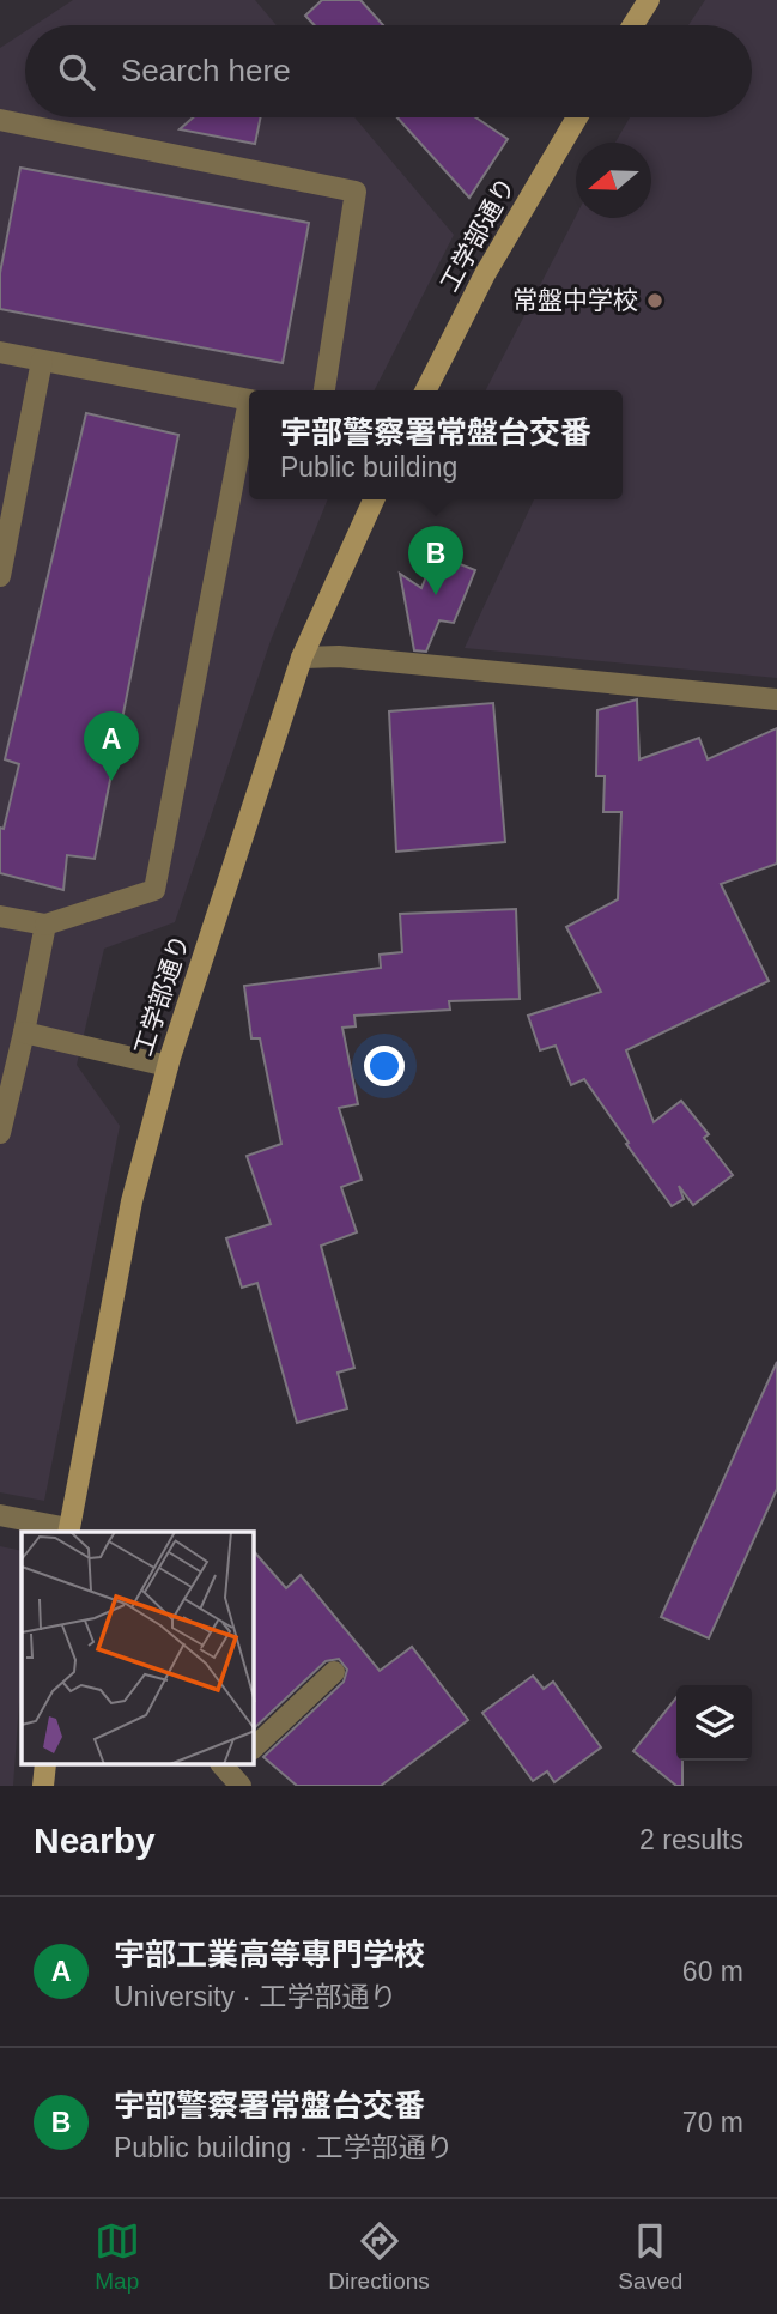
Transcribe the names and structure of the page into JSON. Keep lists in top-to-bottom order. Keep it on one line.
{"streets":{"street":["工学部通り"]},"places":["常盤中学校"],"north":"left","page":{"search":"Search here","popup":["宇部警察署常盤台交番","Public building"],"pins":["B","A"],"heading":["Nearby","2 results"],"list":[{"mark":"A","name":"宇部工業高等専門学校","note":"University · 工学部通り","value":"60 m"},{"mark":"B","name":"宇部警察署常盤台交番","note":"Public building · 工学部通り","value":"70 m"}],"nav":["Map","Directions","Saved"]}}
